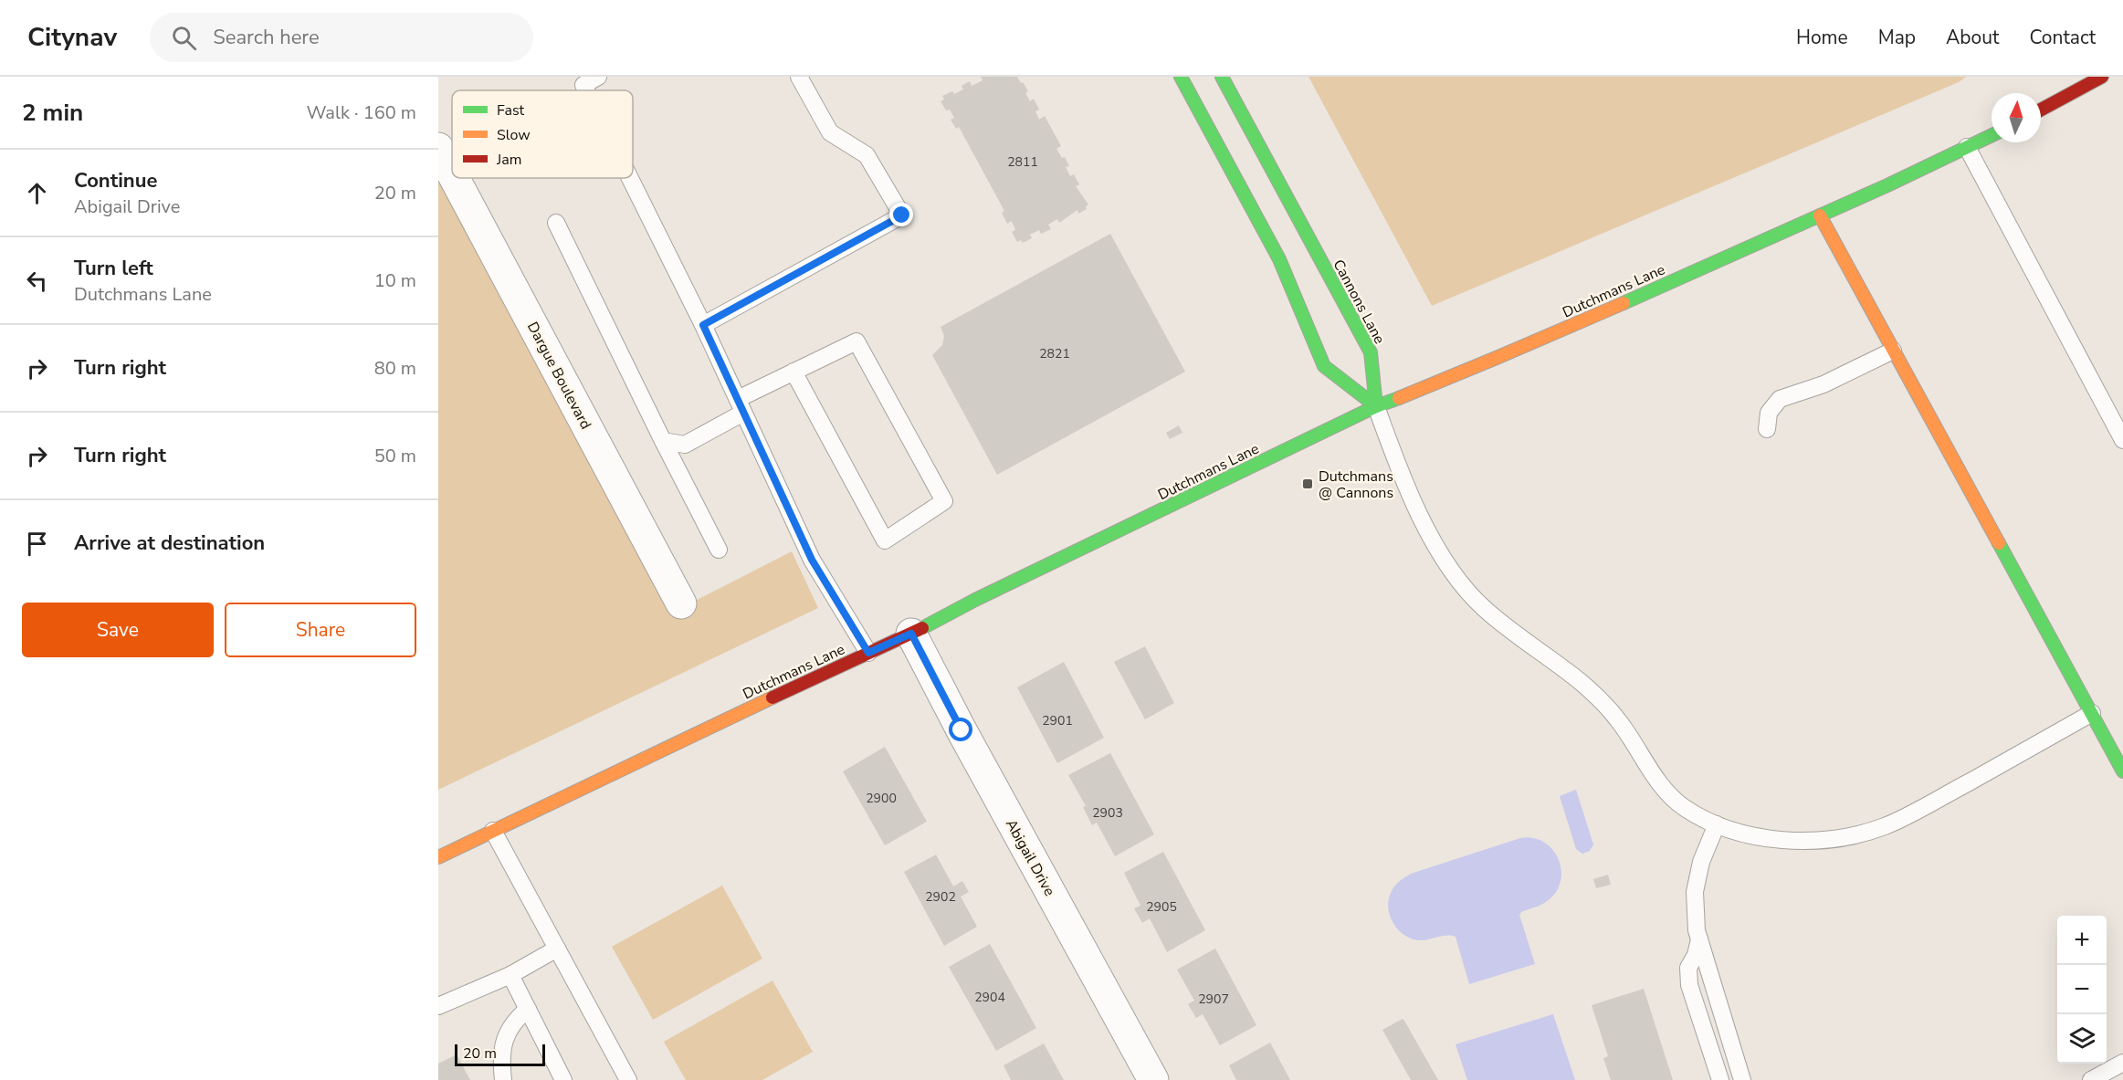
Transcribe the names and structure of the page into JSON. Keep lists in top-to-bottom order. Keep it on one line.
{"streets":{"main road":["Dutchmans Lane","Cannons Lane"],"street":["Dargue Boulevard","Abigail Drive"]},"crossings":[["Dutchmans Lane","Cannons Lane"],["Dutchmans Lane","Abigail Drive"]],"places":{"transit":["Dutchmans @ Cannons"]},"house_numbers":["2811","2821","2901","2900","2903","2902","2905","2904","2907"],"legend":["Fast","Slow","Jam"],"scale_bar":"20 m","north":"top","page":{"header":"Citynav","search":"Search here","nav":["Home","Map","About","Contact"],"heading":["2 min","Walk · 160 m"],"list":[["Continue","Abigail Drive","20 m"],["Turn left","Dutchmans Lane","10 m"],["Turn right","80 m"],["Turn right","50 m"],"Arrive at destination"],"buttons":["Save","Share"],"map_buttons":["+","−"],"scale":"20 m"}}
